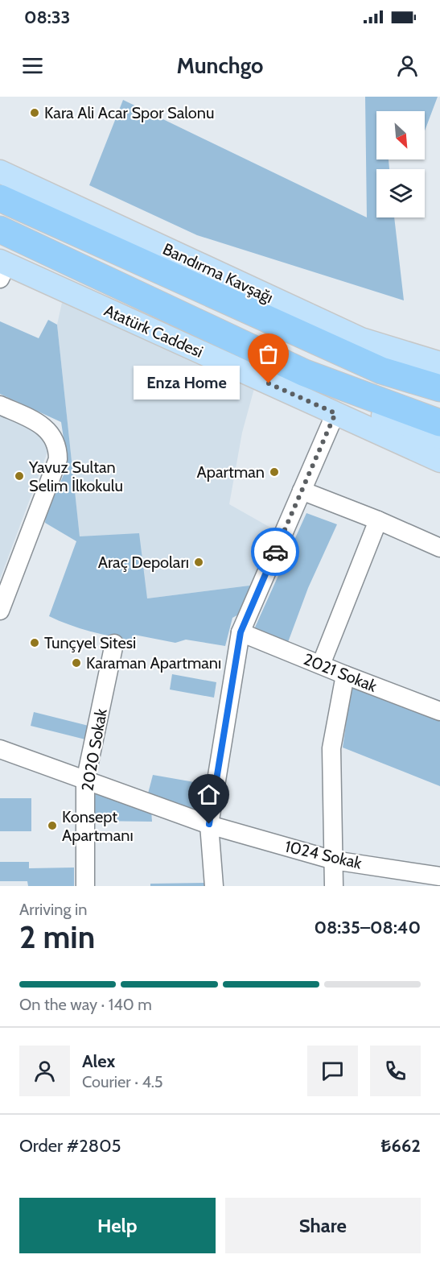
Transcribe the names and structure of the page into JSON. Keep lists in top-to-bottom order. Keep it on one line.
{"streets":{"highway":["Atatürk Caddesi"],"main road":["Bandırma Kavşağı"],"street":["2021 Sokak","2020 Sokak","1024 Sokak"]},"crossings":[["2020 Sokak","1024 Sokak"]],"places":["Kara Ali Acar Spor Salonu","Enza Home","Apartman","Yavuz Sultan Selim İlkokulu","Araç Depoları","Tunçyel Sitesi","Karaman Apartmanı","Konsept Apartmanı"],"north":"bottom right","page":{"status":"08:33","header":"Munchgo","bubble":"Enza Home","heading":["2 min","Arriving in","08:35–08:40"],"panel":["Alex","Courier · 4.5","Order #2805","₺662"],"bar":"On the way · 140 m","buttons":["Help","Share"]}}
